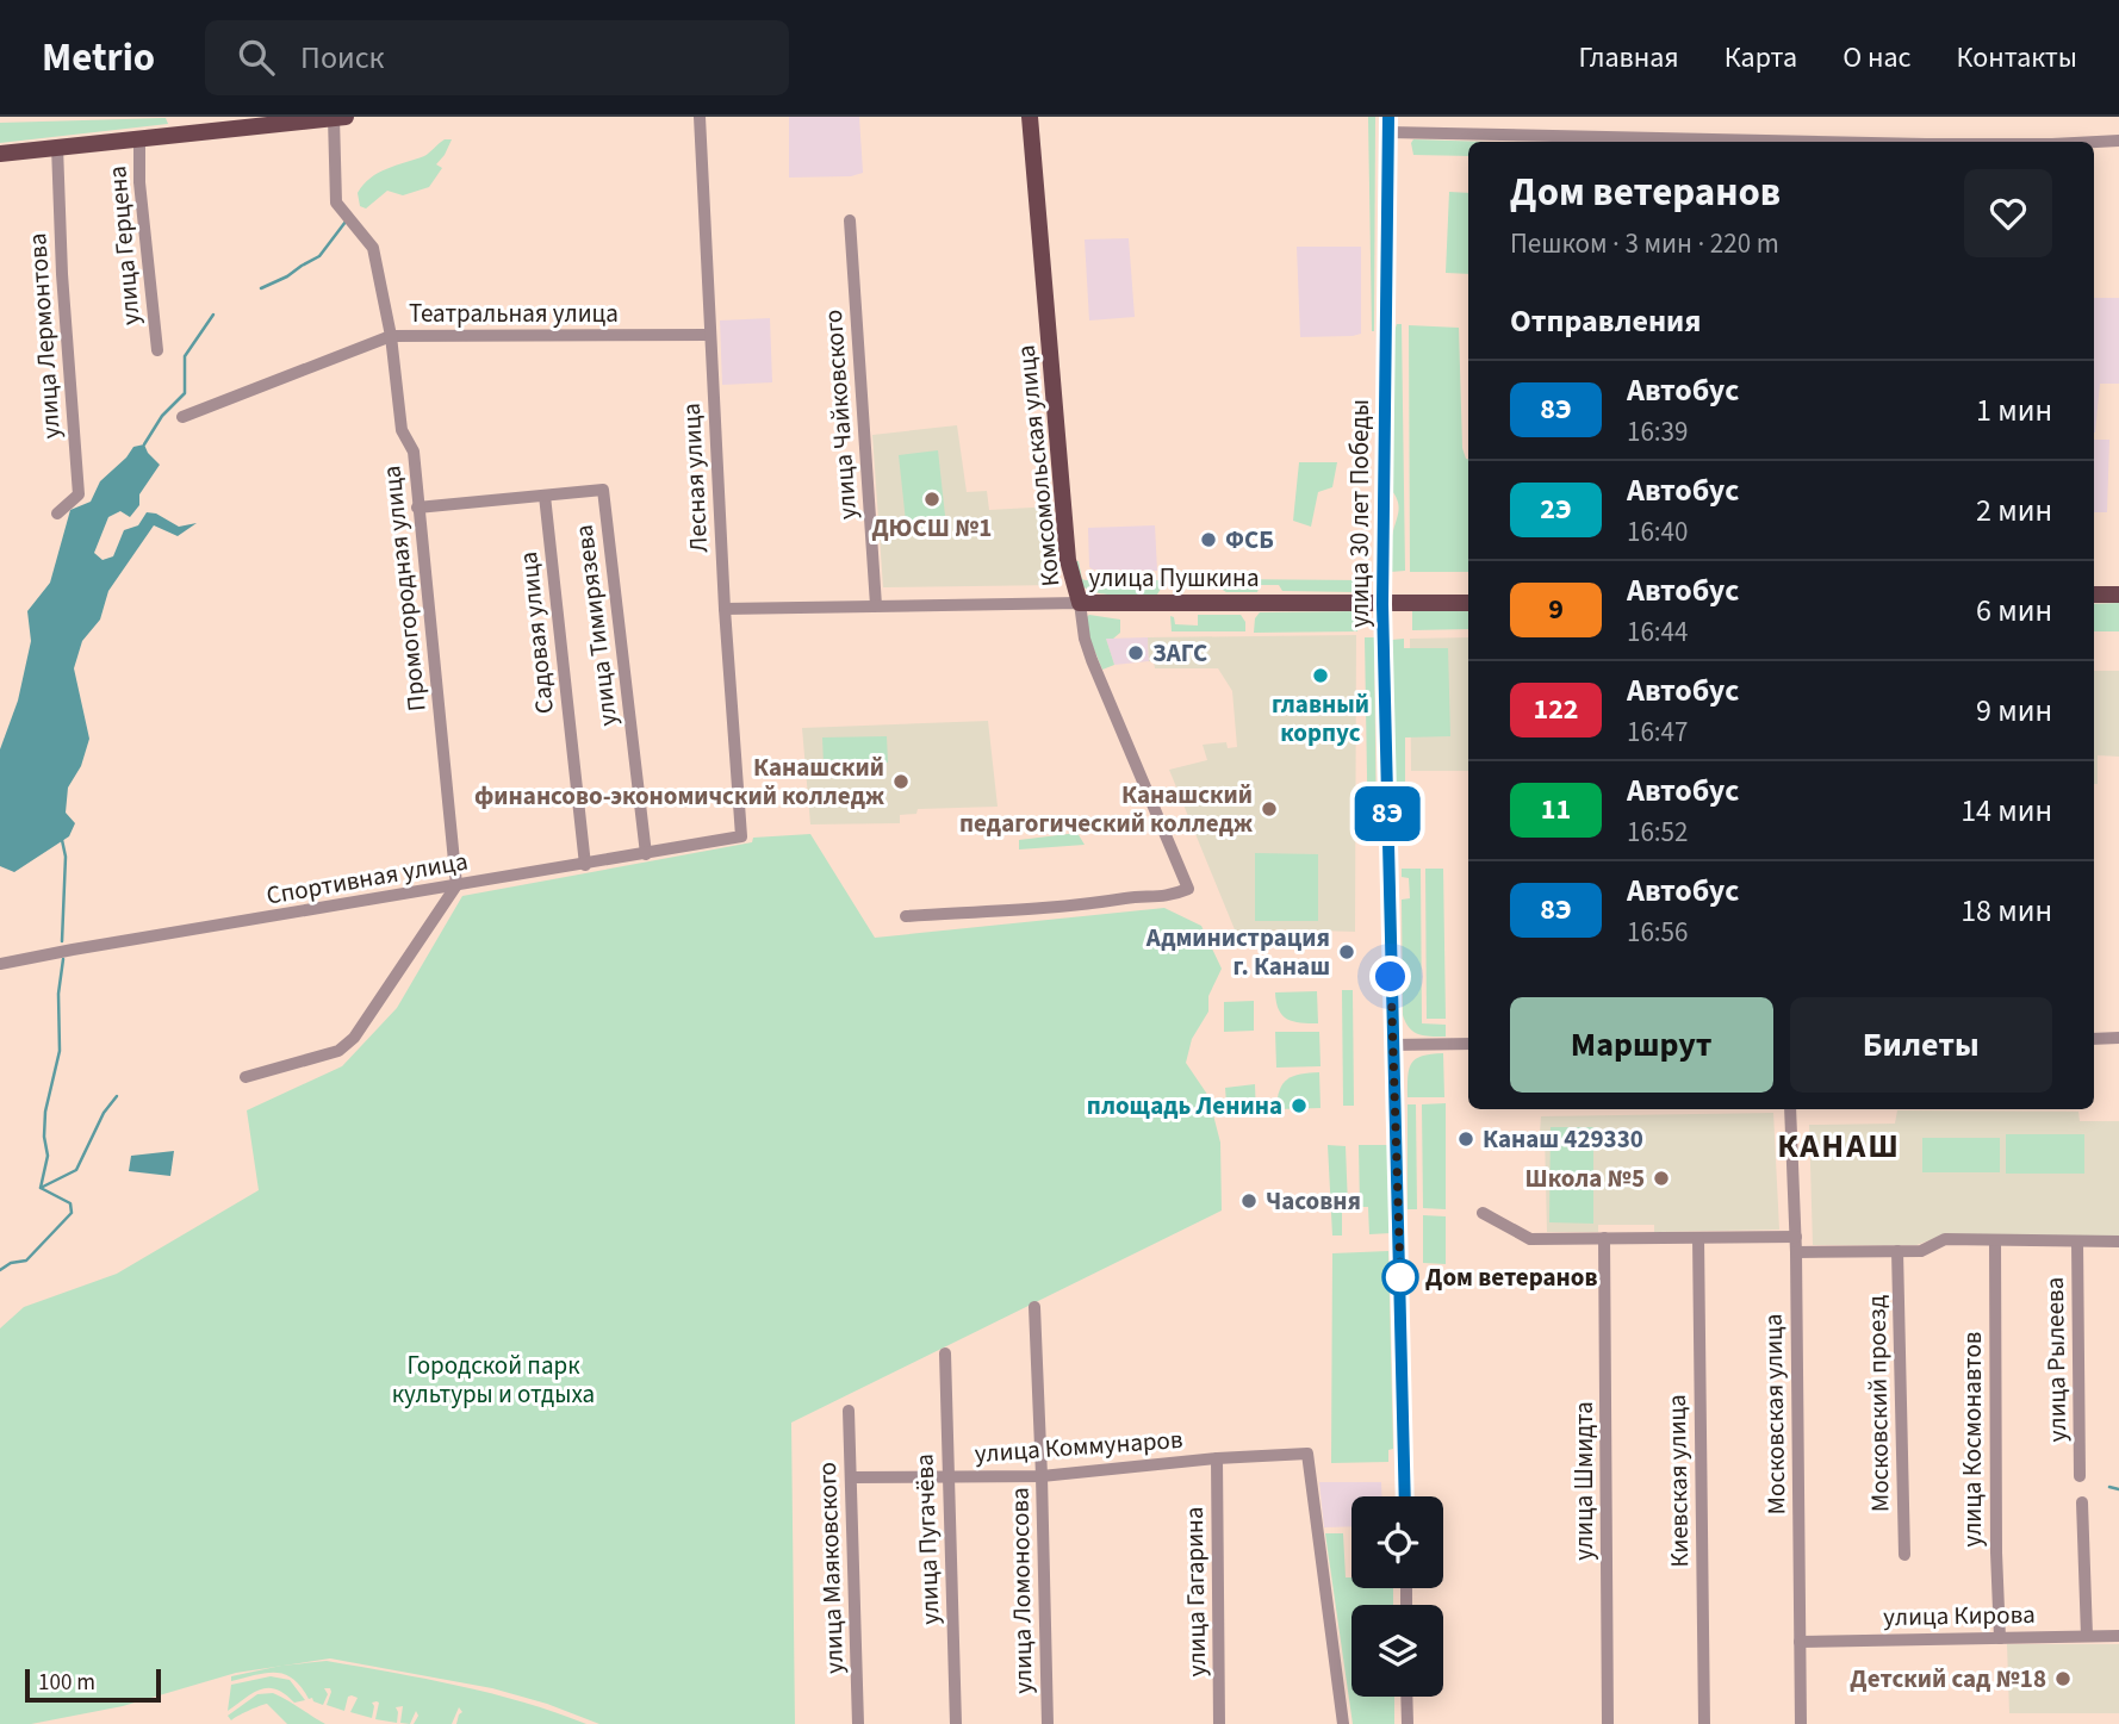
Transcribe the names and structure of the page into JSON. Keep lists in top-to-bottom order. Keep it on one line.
{"streets":{"main road":["Комсомольская улица","улица 30 лет Победы","улица Пушкина"],"street":["улица Герцена","Театральная улица","улица Лермонтова","улица Чайковского","Лесная улица","Промогородная улица","улица Тимирязева","Садовая улица","Спортивная улица","улица Рылеева","Московский проезд","Московская улица","улица Космонавтов","улица Коммунаров","улица Шмидта","Киевская улица","улица Пугачёва","улица Маяковского","улица Ломоносова","улица Гагарина","улица Кирова"]},"crossings":[["Театральная улица","Лесная улица"],["Театральная улица","Промогородная улица"],["улица Чайковского","улица Пушкина"],["Комсомольская улица","улица Пушкина"],["Лесная улица","улица Пушкина"],["Лесная улица","Спортивная улица"],["улица 30 лет Победы","улица Пушкина"],["Промогородная улица","Спортивная улица"],["улица Тимирязева","Садовая улица"],["улица Тимирязева","Спортивная улица"],["Садовая улица","Спортивная улица"],["Московская улица","улица Кирова"],["улица Космонавтов","улица Кирова"],["улица Коммунаров","улица Пугачёва"],["улица Коммунаров","улица Маяковского"],["улица Коммунаров","улица Ломоносова"],["улица Коммунаров","улица Гагарина"]],"districts":["КАНАШ"],"parks":["Городской парк культуры и отдыха"],"places":["ДЮСШ №1","ФСБ","ЗАГС","главный корпус","Канашский финансово-экономичский колледж","Канашский педагогический колледж","Администрация г. Канаш","площадь Ленина","Канаш 429330","Школа №5","Часовня","Дом ветеранов","Детский сад №18"],"lines":["bus line 8Э"],"scale_bar":"100 m","page":{"header":"Metrio","search":"Поиск","nav":["Главная","Карта","О нас","Контакты"],"on_map":"8Э","heading":[["Дом ветеранов","Пешком · 3 мин · 220 m"],"Отправления"],"list":[{"mark":"8Э","name":"Автобус","note":"16:39","value":"1 мин"},{"mark":"2Э","name":"Автобус","note":"16:40","value":"2 мин"},{"mark":"9","name":"Автобус","note":"16:44","value":"6 мин"},{"mark":"122","name":"Автобус","note":"16:47","value":"9 мин"},{"mark":"11","name":"Автобус","note":"16:52","value":"14 мин"},{"mark":"8Э","name":"Автобус","note":"16:56","value":"18 мин"}],"buttons":["Маршрут","Билеты"],"scale":"100 m"}}
